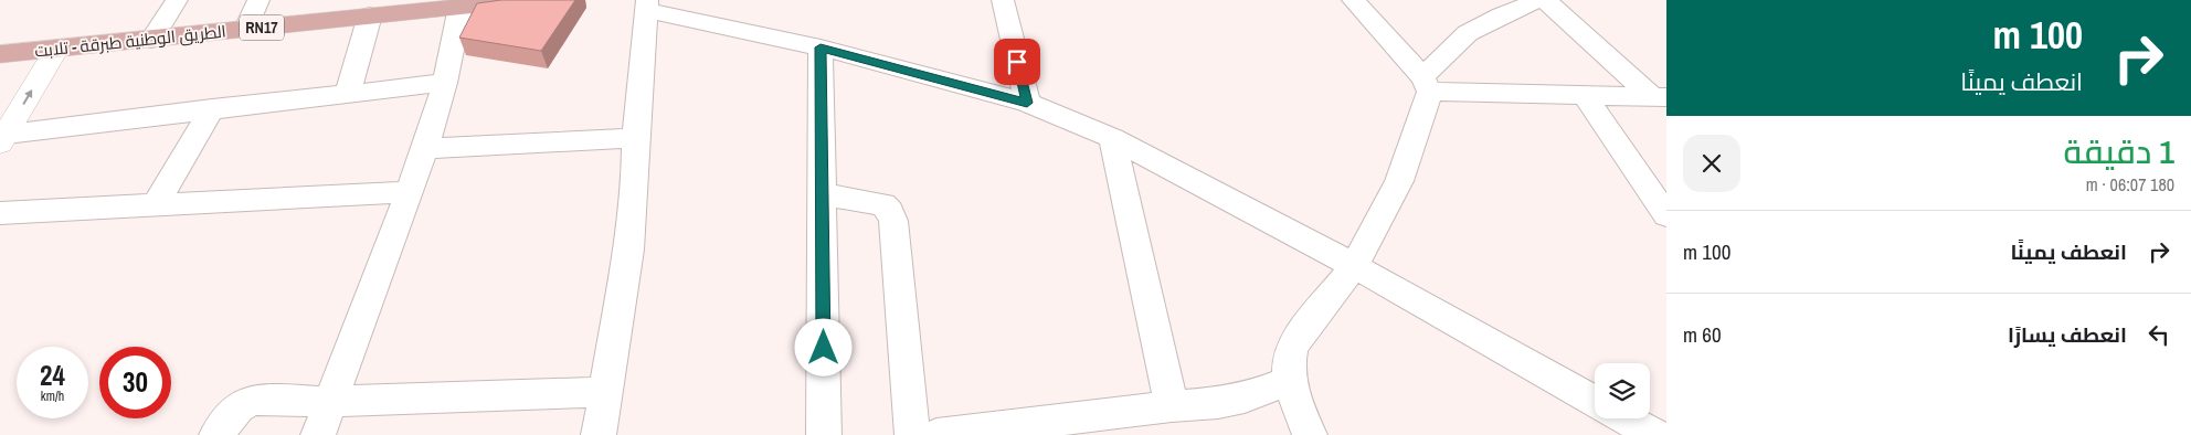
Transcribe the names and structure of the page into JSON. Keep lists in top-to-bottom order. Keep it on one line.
{"streets":{"main road":["RN17","الطريق الوطنية طبرقة - تلابت"]},"page":{"turn":["100 m","انعطف يمينًا"],"heading":["1 دقيقة","180 m · 06:07"],"list":[{"name":"انعطف يمينًا","value":"100 m"},{"name":"انعطف يسارًا","value":"60 m"}],"speed":"24 km/h","limit":"30"}}
